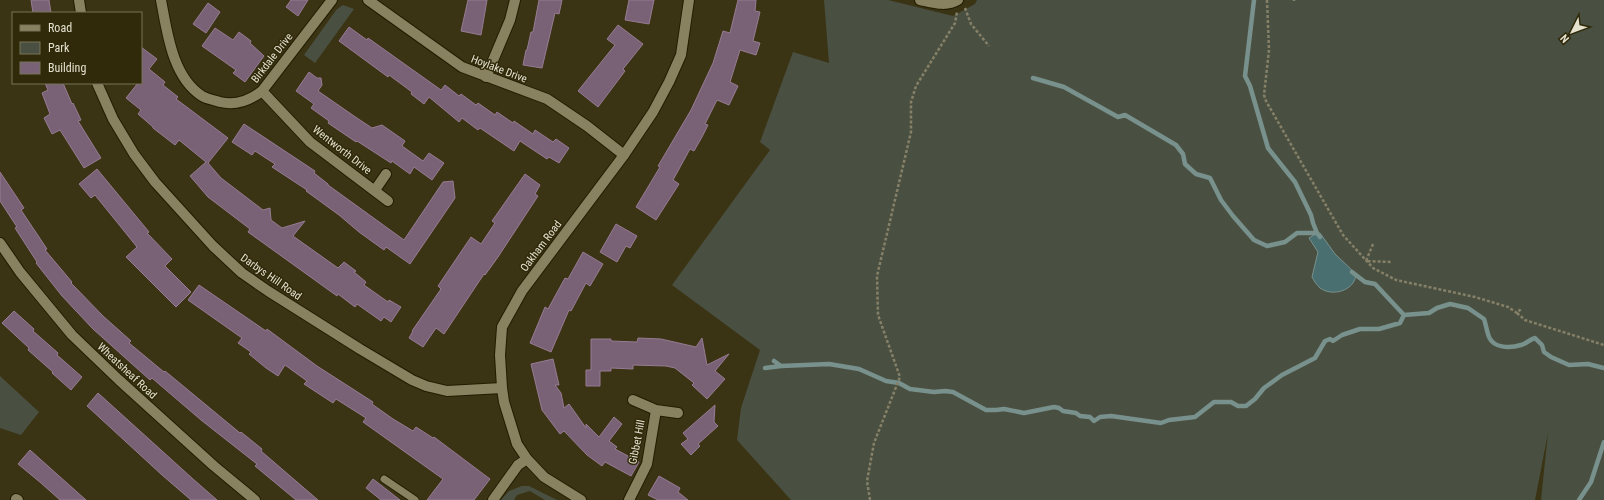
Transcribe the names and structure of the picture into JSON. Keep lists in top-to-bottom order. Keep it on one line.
{"streets":{"street":["Birkdale Drive","Hoylake Drive","Wentworth Drive","Oakham Road","Darbys Hill Road","Wheatsheaf Road","Gibbet Hill"]},"crossings":[["Birkdale Drive","Wentworth Drive"],["Hoylake Drive","Oakham Road"],["Oakham Road","Darbys Hill Road"]],"legend":["Road","Park","Building"],"north":"bottom left"}
